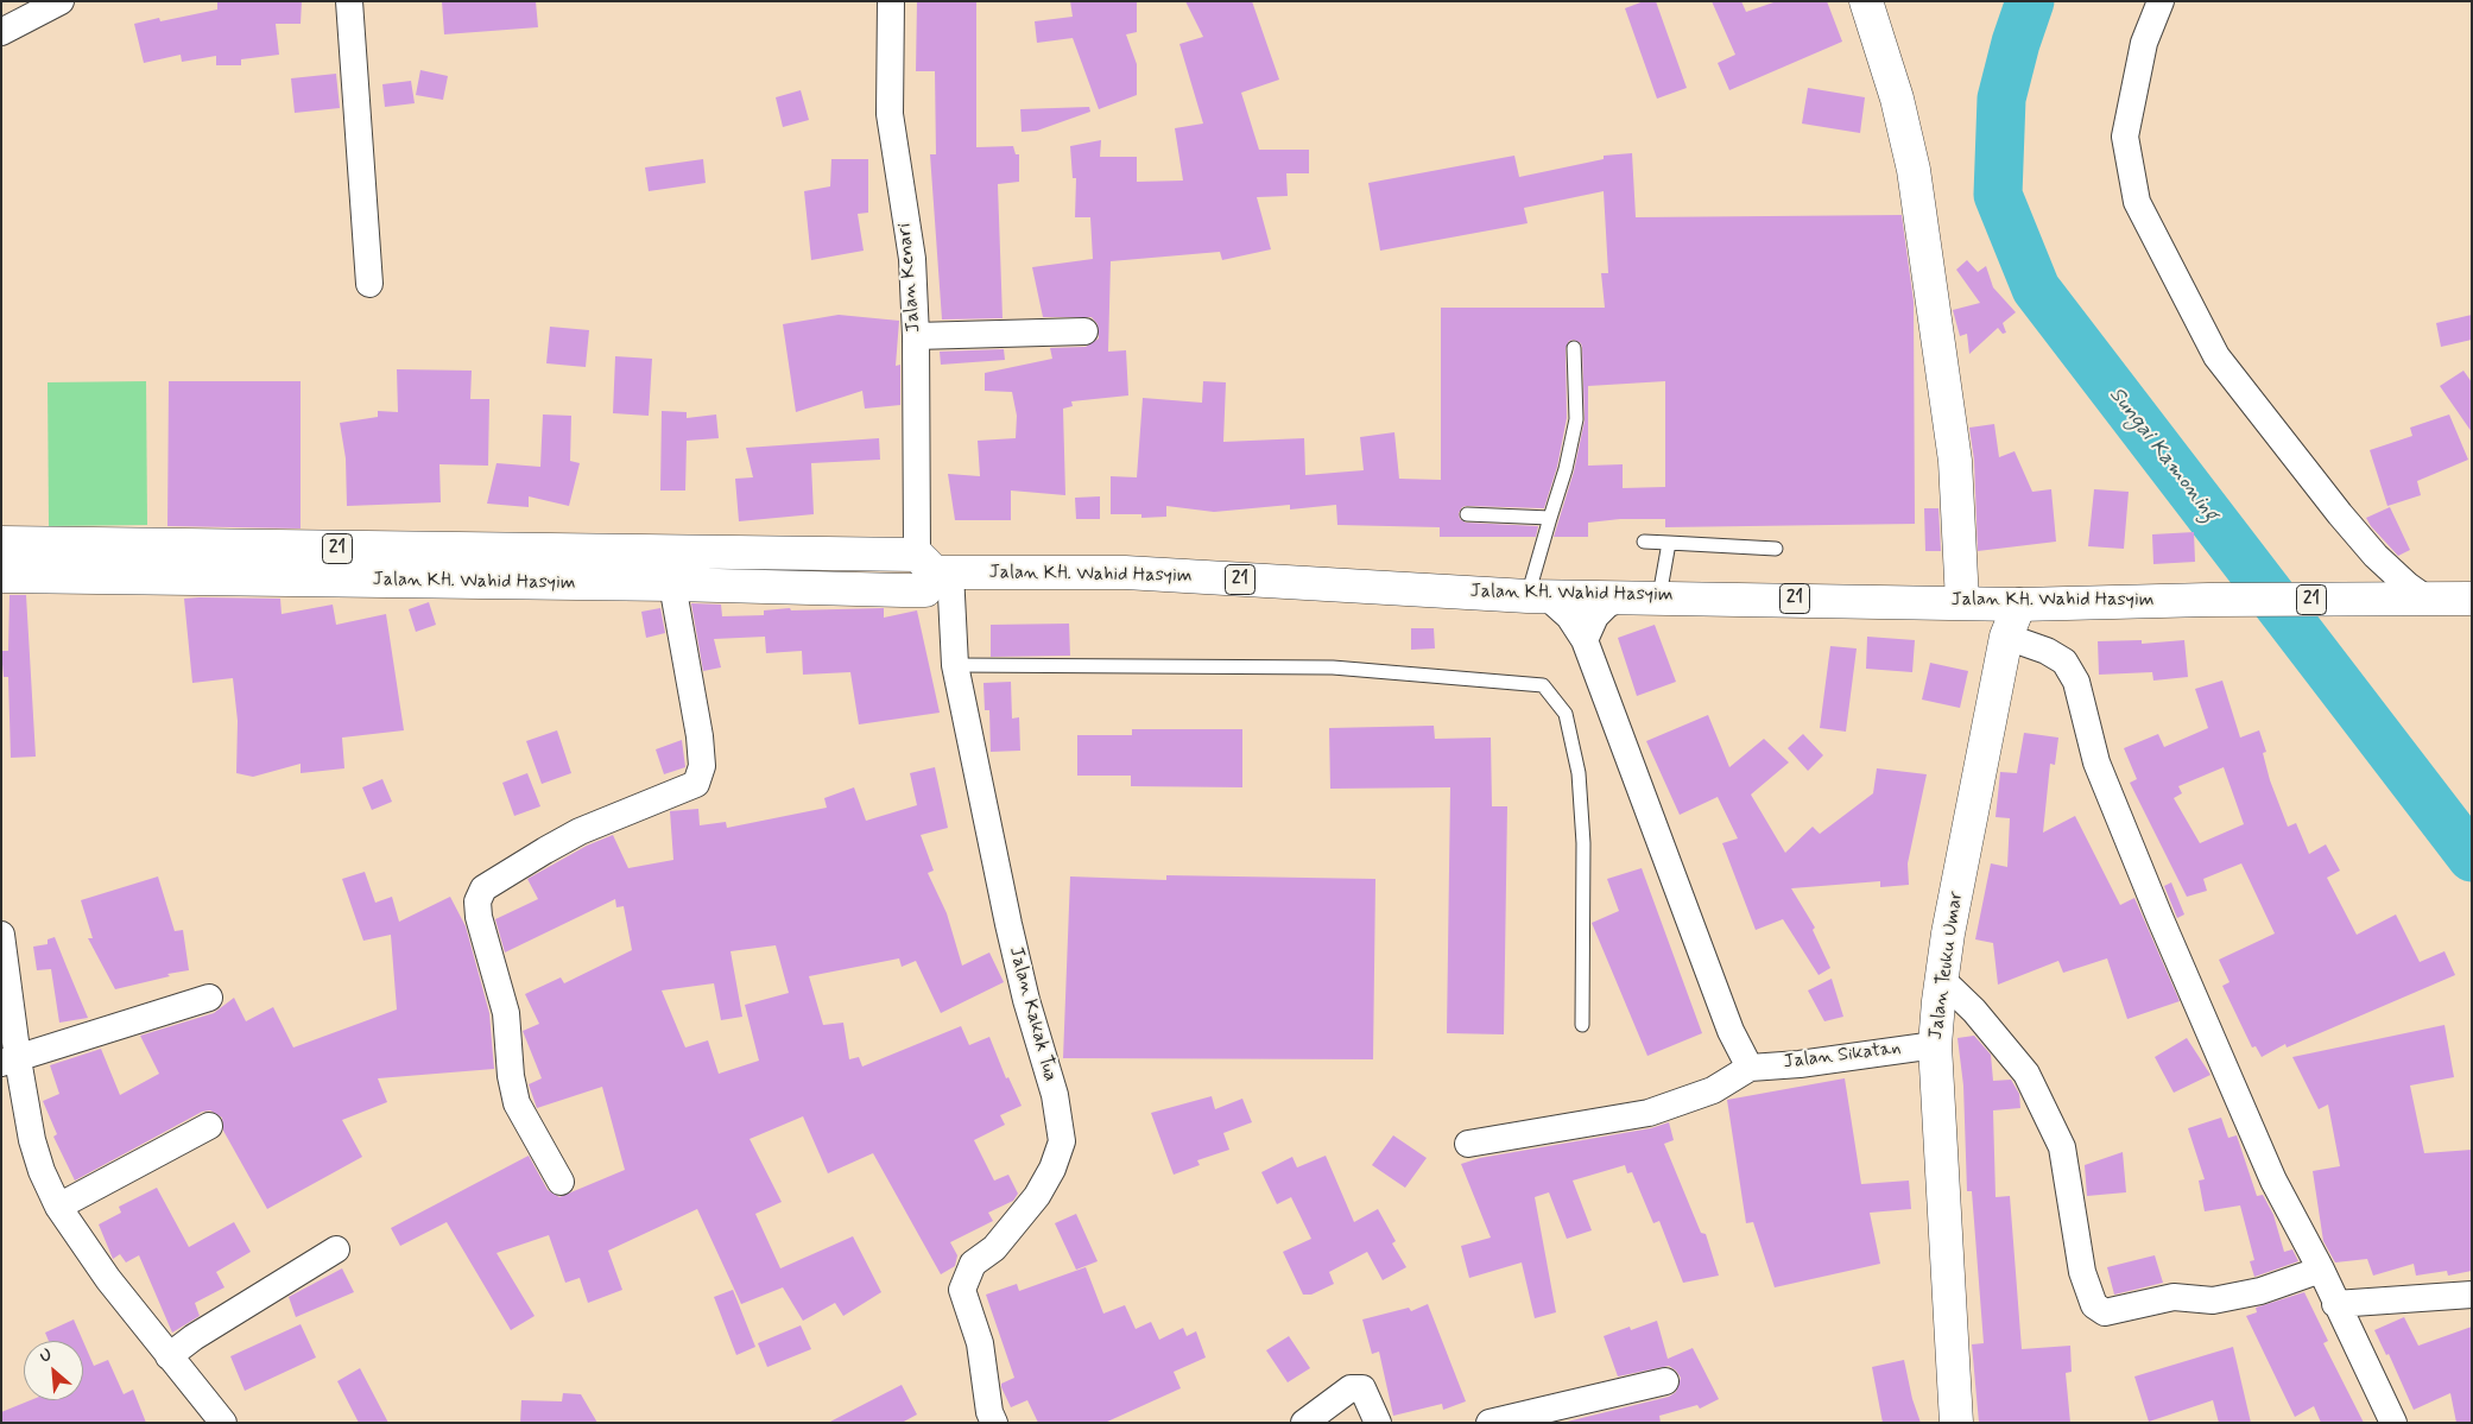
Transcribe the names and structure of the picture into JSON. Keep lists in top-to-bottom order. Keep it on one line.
{"streets":{"main road":["21","Jalan KH. Wahid Hasyim","Jalan Teuku Umar"],"street":["Jalan Kenari","Jalan Kakak Tua","Jalan Sikatan"]},"crossings":[["Jalan Kenari","Jalan KH. Wahid Hasyim"],["Jalan Kenari","Jalan Kakak Tua"],["21","Jalan KH. Wahid Hasyim"],["Jalan KH. Wahid Hasyim","Jalan Teuku Umar"],["Jalan KH. Wahid Hasyim","Jalan Kakak Tua"],["Jalan Teuku Umar","Jalan Sikatan"]],"water":["Sungai Kamoning"],"north":"top left"}
